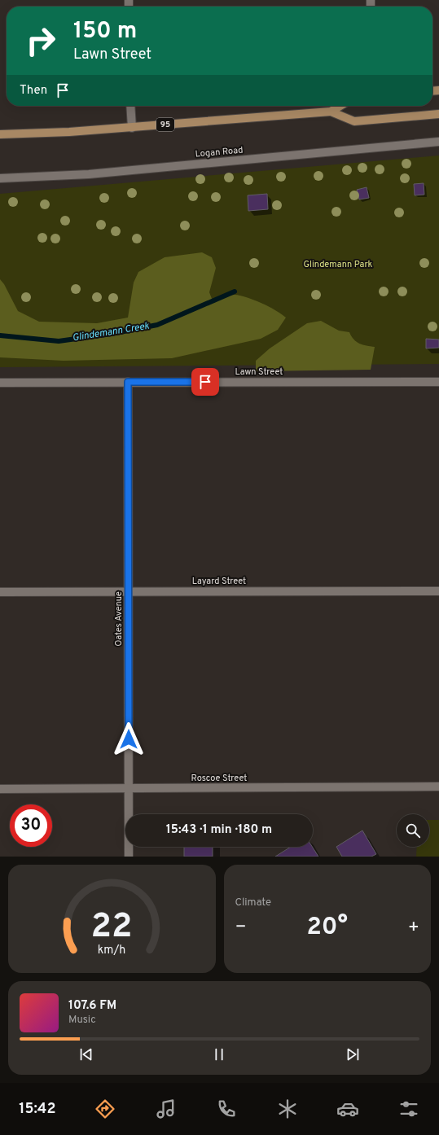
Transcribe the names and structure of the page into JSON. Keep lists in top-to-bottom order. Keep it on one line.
{"streets":{"main road":["95"],"street":["Logan Road","Lawn Street","Layard Street","Oates Avenue","Roscoe Street"]},"crossings":[["Lawn Street","Oates Avenue"],["Layard Street","Oates Avenue"],["Oates Avenue","Roscoe Street"]],"water":["Glindemann Creek"],"parks":["Glindemann Park"],"page":{"turn":["150 m","Lawn Street"],"then":"Then","limit":"30","trip":"15:43 · 1 min · 180 m","tile":"Climate","heat":["−","20°","+"],"song":["107.6 FM","Music"],"tabs":"15:42","gauge":["22","km/h"]}}
